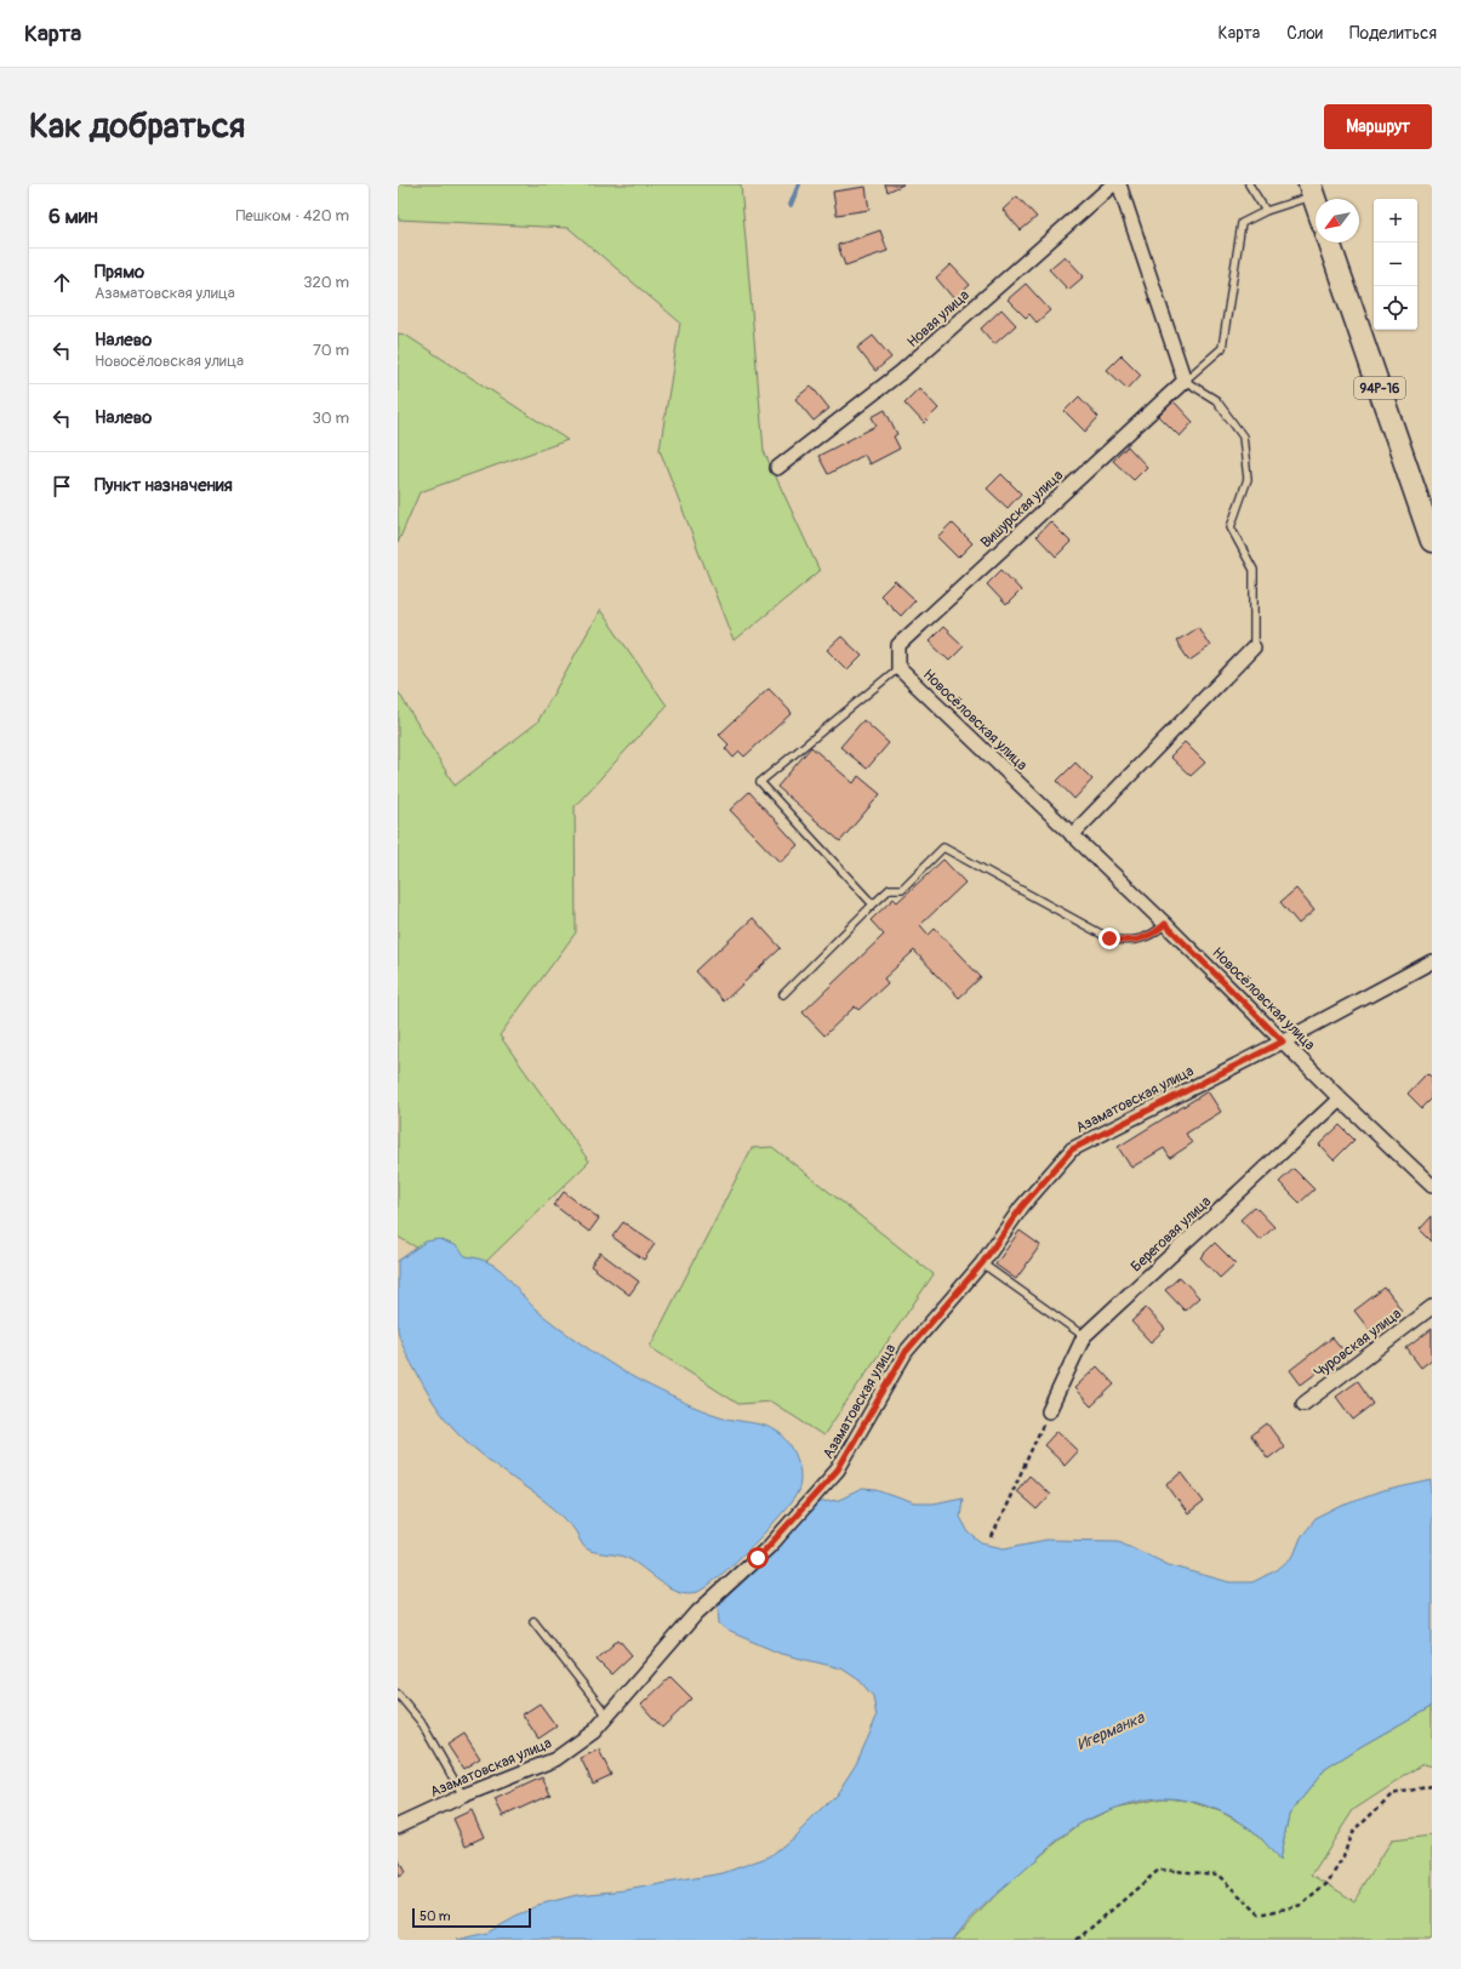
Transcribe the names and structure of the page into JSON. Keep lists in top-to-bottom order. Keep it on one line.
{"streets":{"main road":["94Р-16"],"street":["Новая улица","Вишурская улица","Новосёловская улица","Азаматовская улица","Береговая улица","Чуровская улица"]},"crossings":[["Вишурская улица","Новосёловская улица"],["Новосёловская улица","Азаматовская улица"],["Новосёловская улица","Береговая улица"]],"water":["Игерманка"],"scale_bar":"50 m","north":"bottom left","page":{"header":"Карта","nav":["Карта","Слои","Поделиться"],"buttons":"Маршрут","title":"Как добраться","heading":["6 мин","Пешком · 420 m"],"map_buttons":["+","−"],"list":[["Прямо","Азаматовская улица","320 m"],["Налево","Новосёловская улица","70 m"],["Налево","30 m"],"Пункт назначения"],"scale":"50 m"}}
